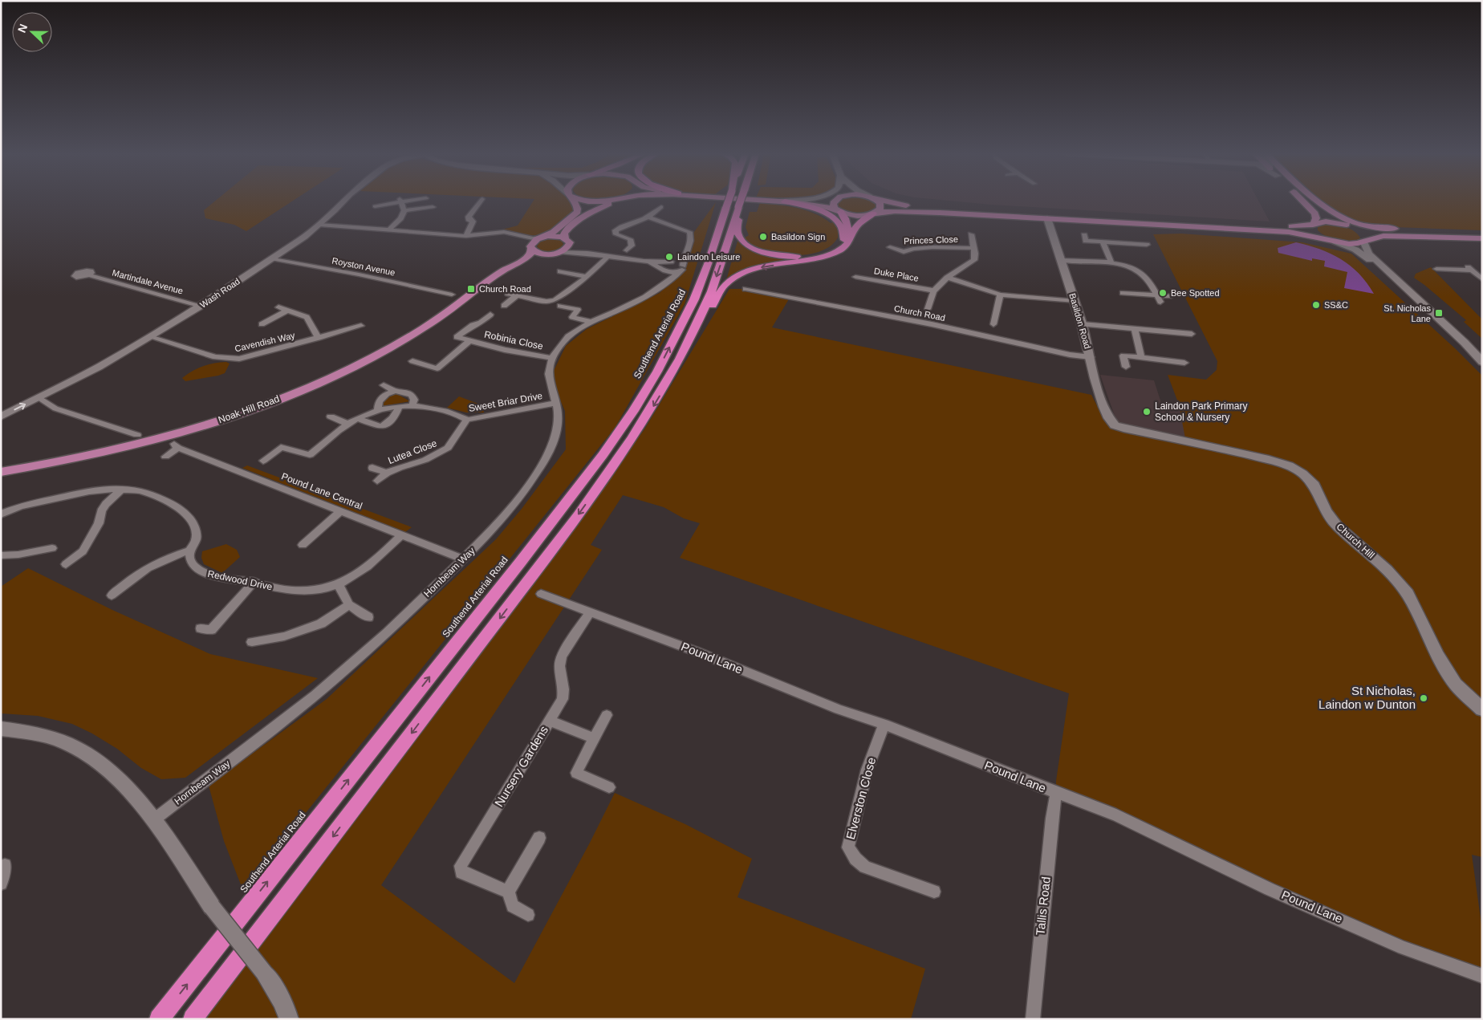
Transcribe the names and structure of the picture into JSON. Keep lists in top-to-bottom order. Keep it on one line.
{"streets":{"highway":["Southend Arterial Road"],"main road":["Noak Hill Road"],"street":["Princes Close","Royston Avenue","Duke Place","Martindale Avenue","Wash Road","Church Road","Basildon Road","Robinia Close","Cavendish Way","Sweet Briar Drive","Lutea Close","Pound Lane Central","Church Hill","Hornbeam Way","Redwood Drive","Pound Lane","Nursery Gardens","Elverston Close","Tallis Road"]},"crossings":[["Royston Avenue","Wash Road"],["Martindale Avenue","Wash Road"],["Wash Road","Cavendish Way"],["Church Road","Basildon Road"],["Basildon Road","Church Hill"],["Robinia Close","Hornbeam Way"],["Sweet Briar Drive","Lutea Close"],["Sweet Briar Drive","Hornbeam Way"],["Pound Lane Central","Hornbeam Way"],["Pound Lane Central","Redwood Drive"],["Pound Lane","Nursery Gardens"],["Pound Lane","Elverston Close"],["Pound Lane","Tallis Road"]],"places":{"other":["Basildon Sign","Laindon Leisure","Bee Spotted","SS&C","Laindon Park Primary School & Nursery","St Nicholas, Laindon w Dunton"],"transit":["Church Road","St. Nicholas Lane"]},"north":"left"}
